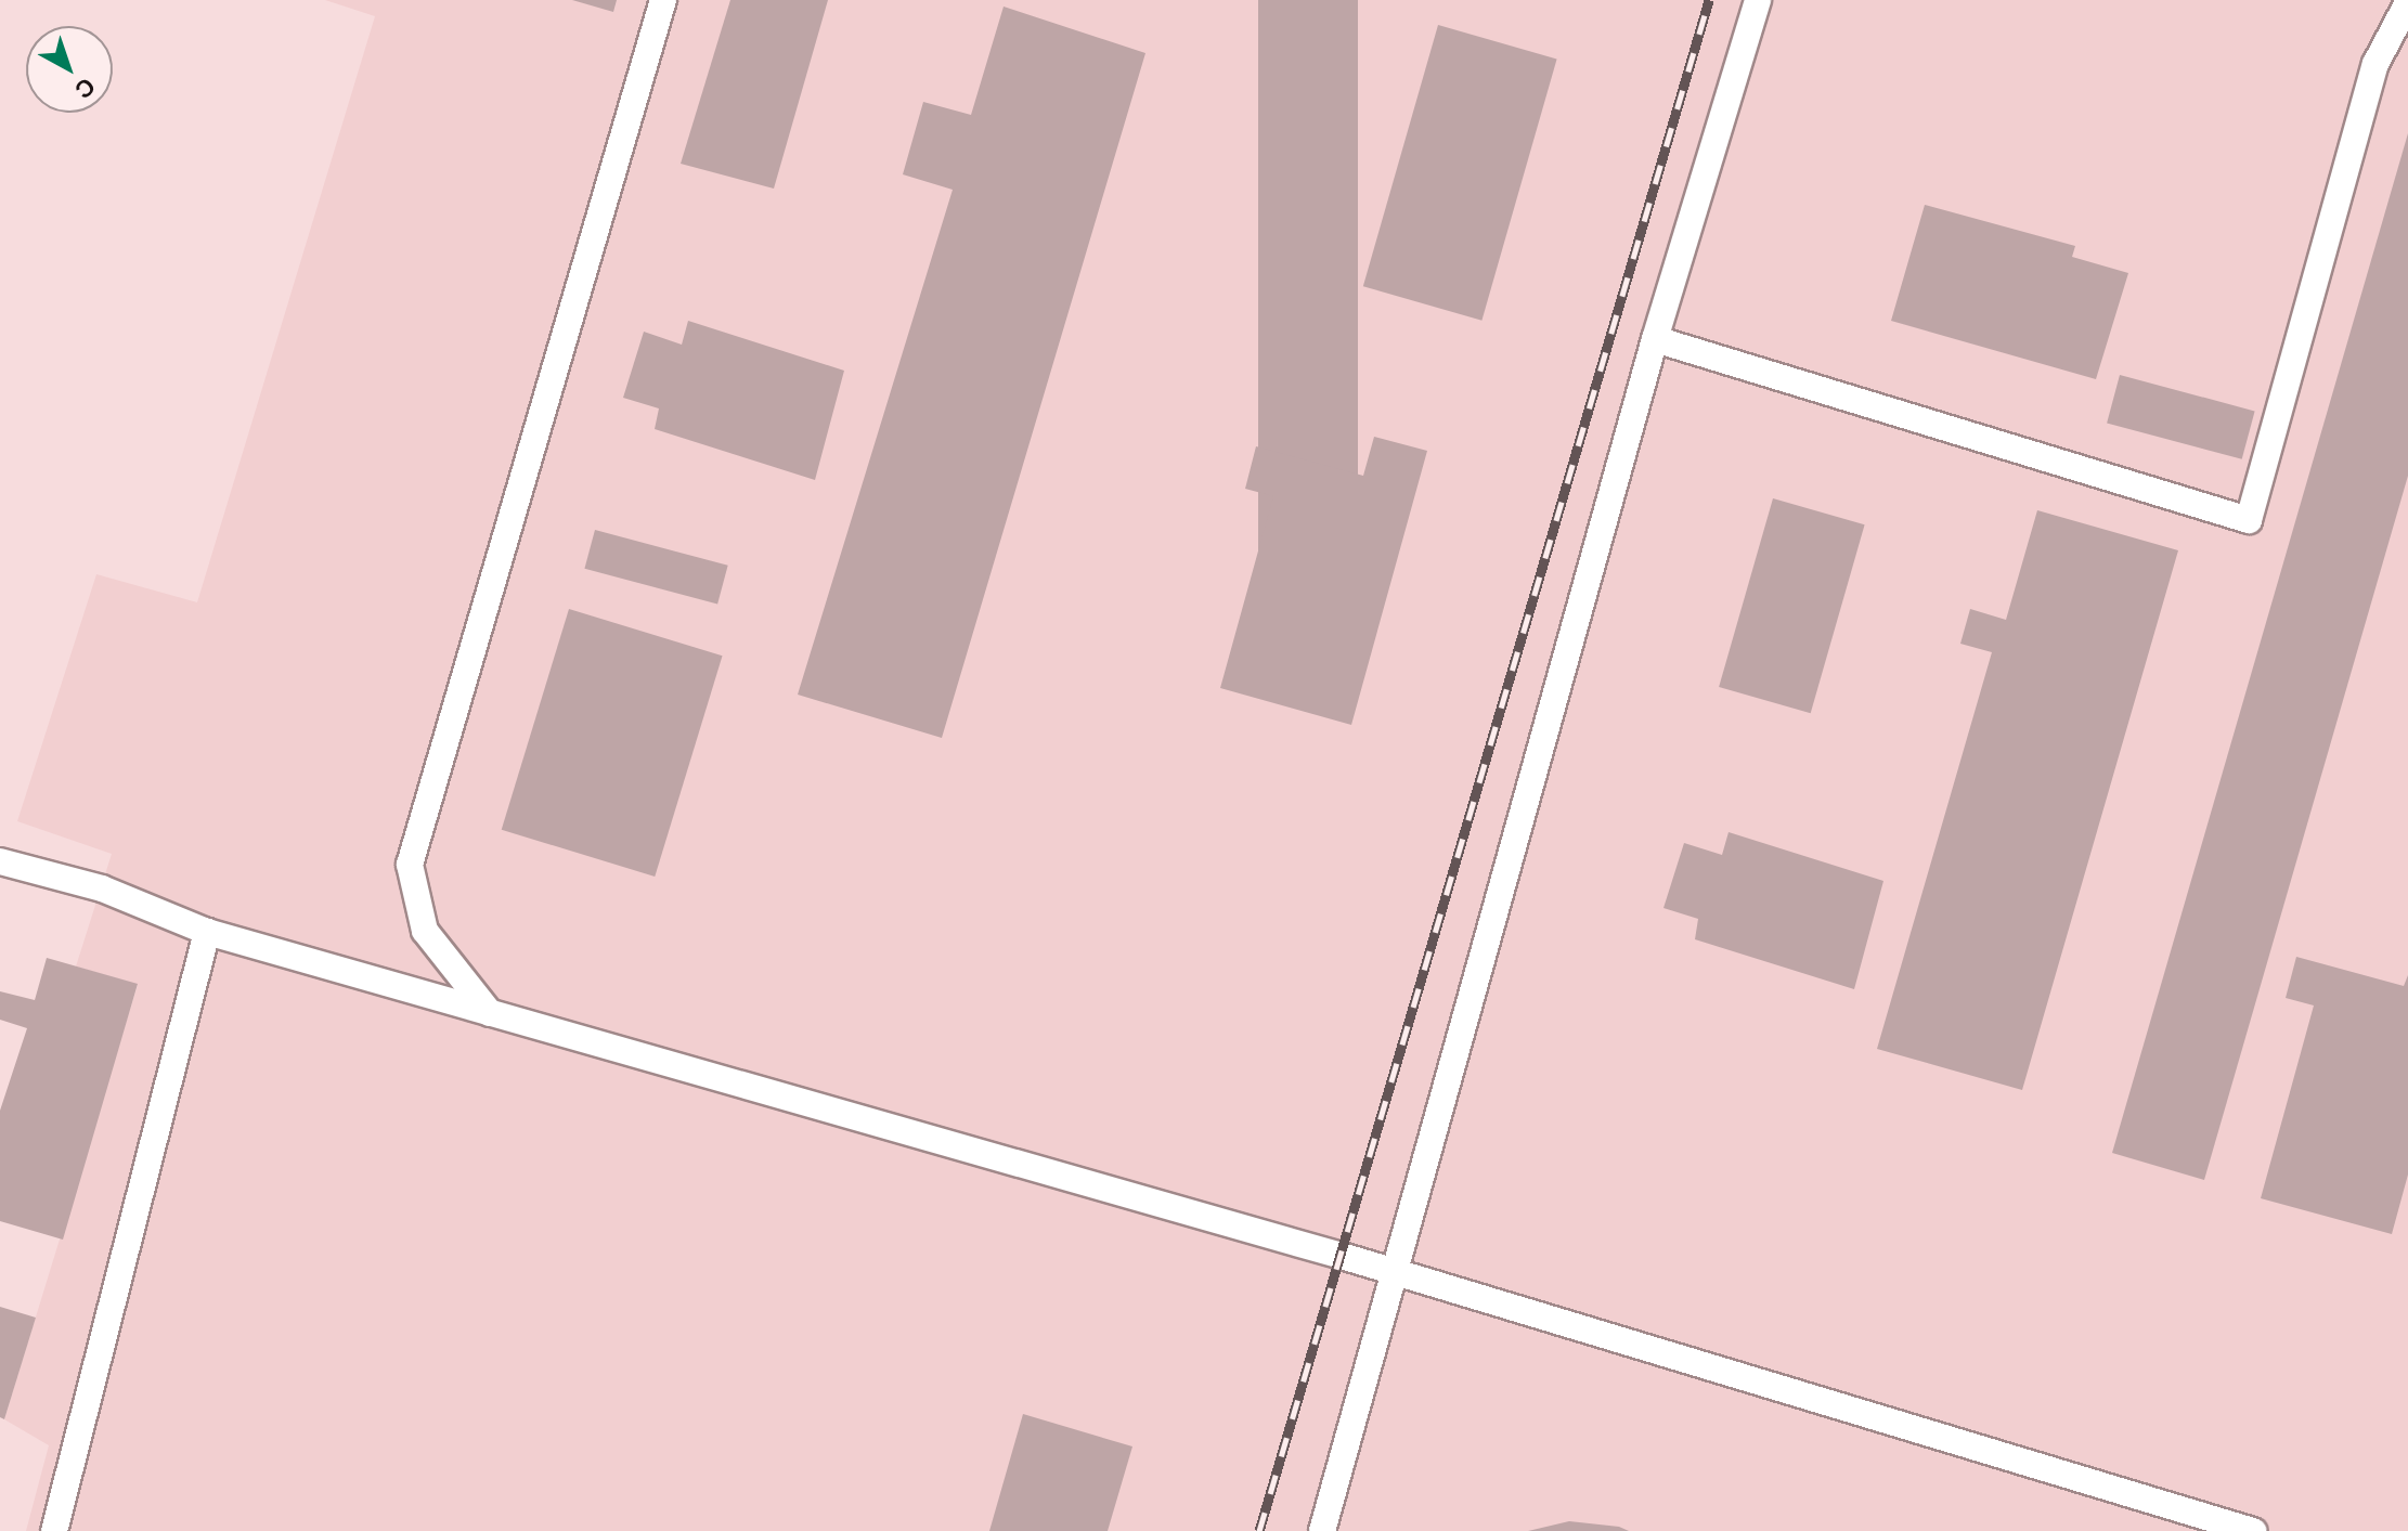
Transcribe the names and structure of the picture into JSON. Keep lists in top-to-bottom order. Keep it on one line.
{"north":"bottom right"}
